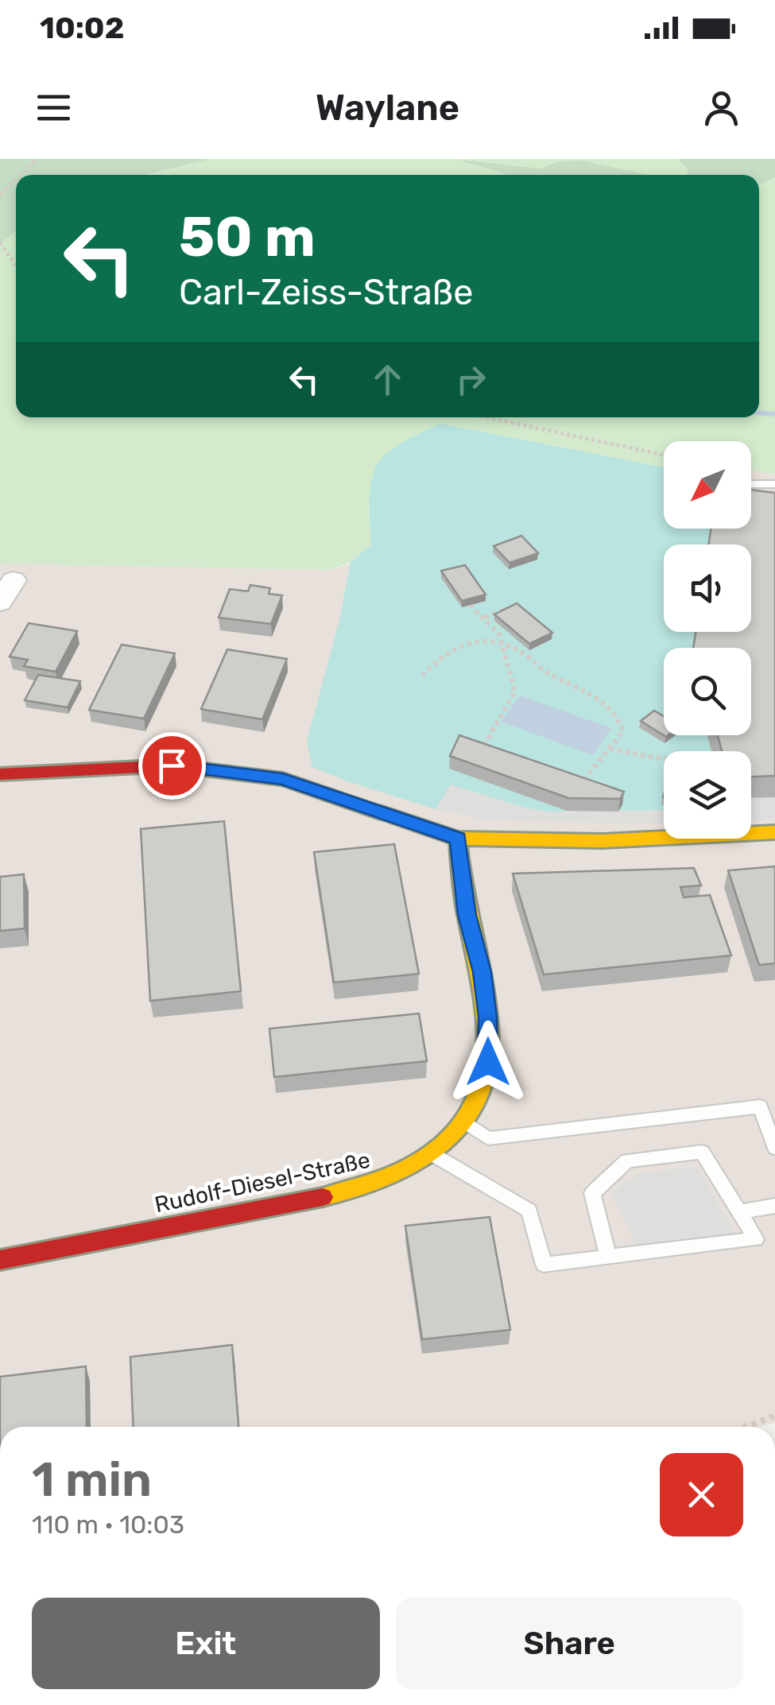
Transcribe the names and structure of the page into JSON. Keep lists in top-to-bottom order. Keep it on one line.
{"streets":{"street":["Rudolf-Diesel-Straße"]},"north":"bottom left","page":{"status":"10:02","header":"Waylane","turn":["50 m","Carl-Zeiss-Straße"],"heading":["1 min","110 m · 10:03"],"buttons":["Exit","Share"]}}
